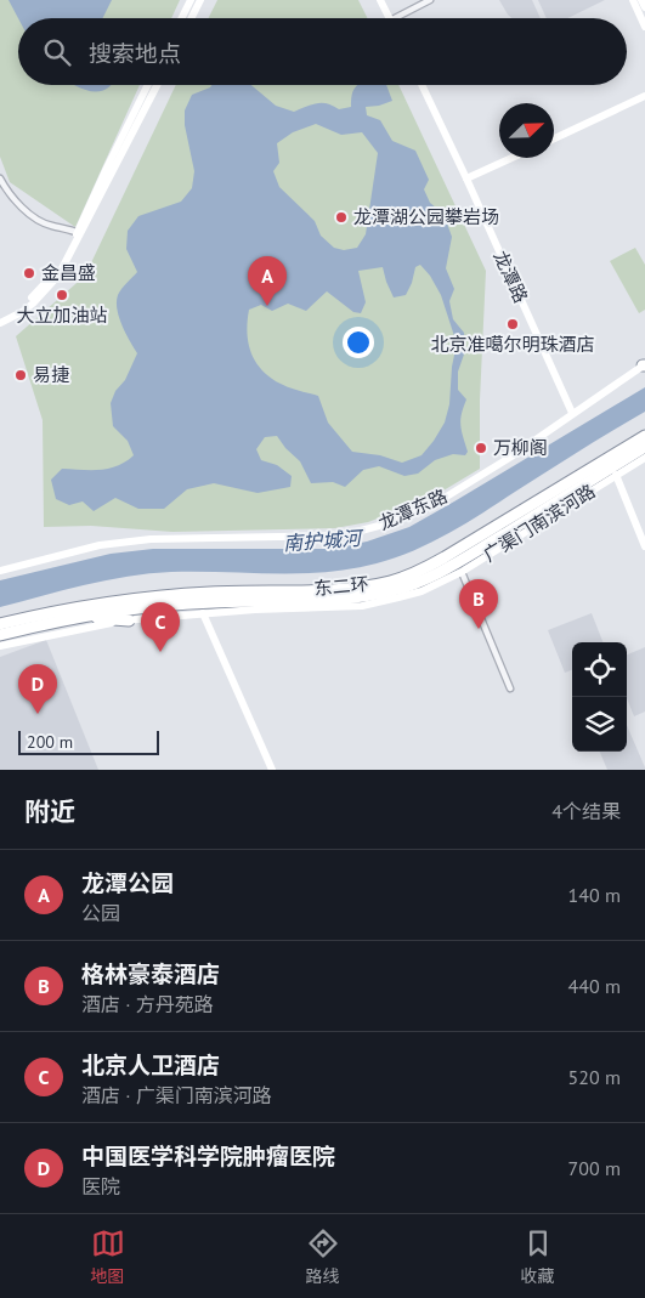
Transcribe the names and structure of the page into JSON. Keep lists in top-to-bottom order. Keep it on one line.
{"streets":{"highway":["东二环"],"street":["龙潭路","龙潭东路","广渠门南滨河路"]},"crossings":[["龙潭路","龙潭东路"]],"water":["南护城河"],"places":["龙潭湖公园攀岩场","金昌盛","大立加油站","北京准噶尔明珠酒店","易捷","万柳阁"],"scale_bar":"200 m","north":"top right","page":{"search":"搜索地点","pins":["A","B","C","D"],"scale":"200 m","heading":["附近","4个结果"],"list":[{"mark":"A","name":"龙潭公园","note":"公园","value":"140 m"},{"mark":"B","name":"格林豪泰酒店","note":"酒店 · 方丹苑路","value":"440 m"},{"mark":"C","name":"北京人卫酒店","note":"酒店 · 广渠门南滨河路","value":"520 m"},{"mark":"D","name":"中国医学科学院肿瘤医院","note":"医院","value":"700 m"}],"nav":["地图","路线","收藏"]}}
